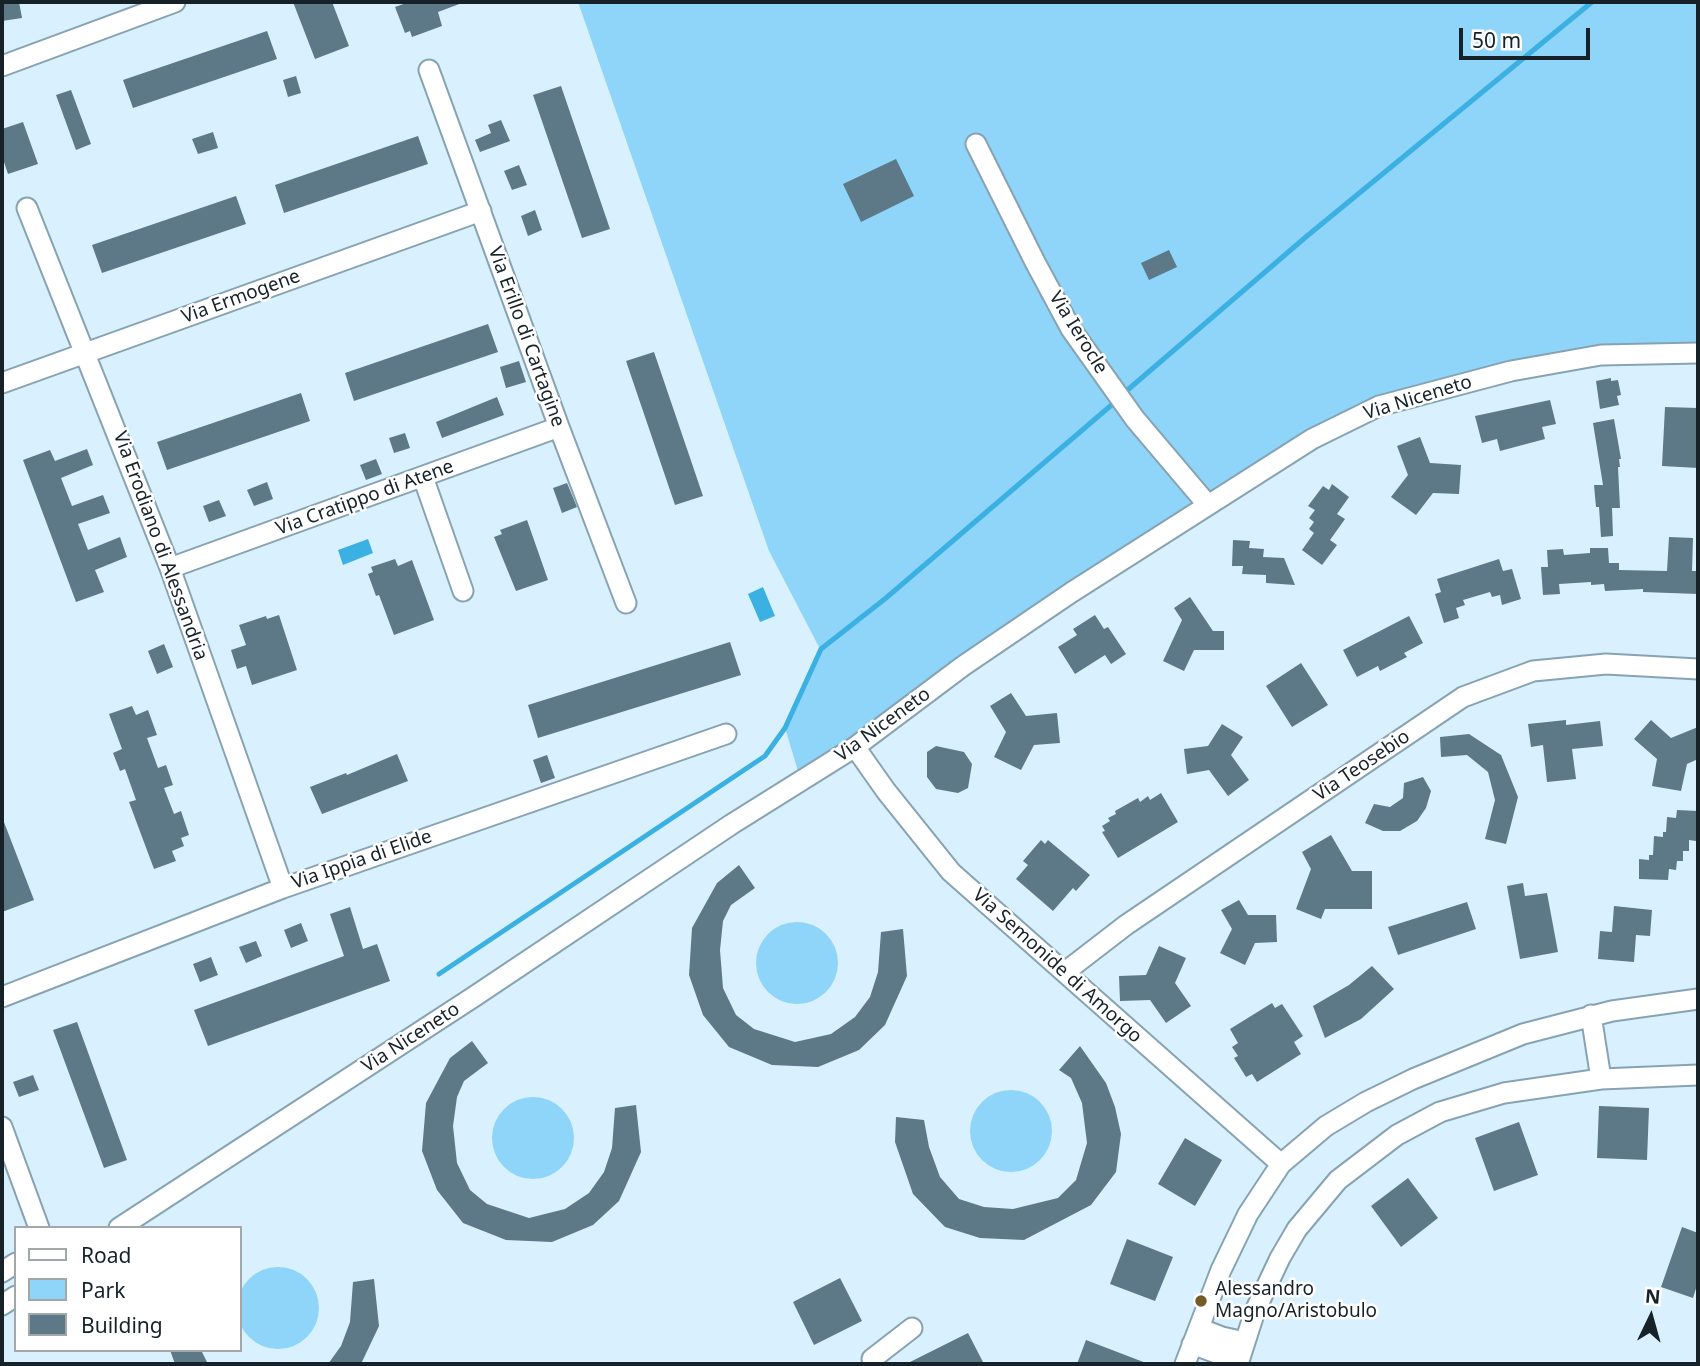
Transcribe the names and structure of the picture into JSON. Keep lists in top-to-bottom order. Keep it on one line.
{"streets":{"street":["Via Ermogene","Via Ierocle","Via Erillo di Cartagine","Via Niceneto","Via Cratippo di Atene","Via Erodiano di Alessandria","Via Teosebio","Via Ippia di Elide","Via Semonide di Amorgo"]},"crossings":[["Via Ermogene","Via Erillo di Cartagine"],["Via Ermogene","Via Erodiano di Alessandria"],["Via Ierocle","Via Niceneto"],["Via Erillo di Cartagine","Via Cratippo di Atene"],["Via Niceneto","Via Semonide di Amorgo"],["Via Cratippo di Atene","Via Erodiano di Alessandria"],["Via Erodiano di Alessandria","Via Ippia di Elide"],["Via Teosebio","Via Semonide di Amorgo"]],"places":["Alessandro Magno/Aristobulo"],"legend":["Road","Park","Building"],"scale_bar":"50 m","north":"top"}
